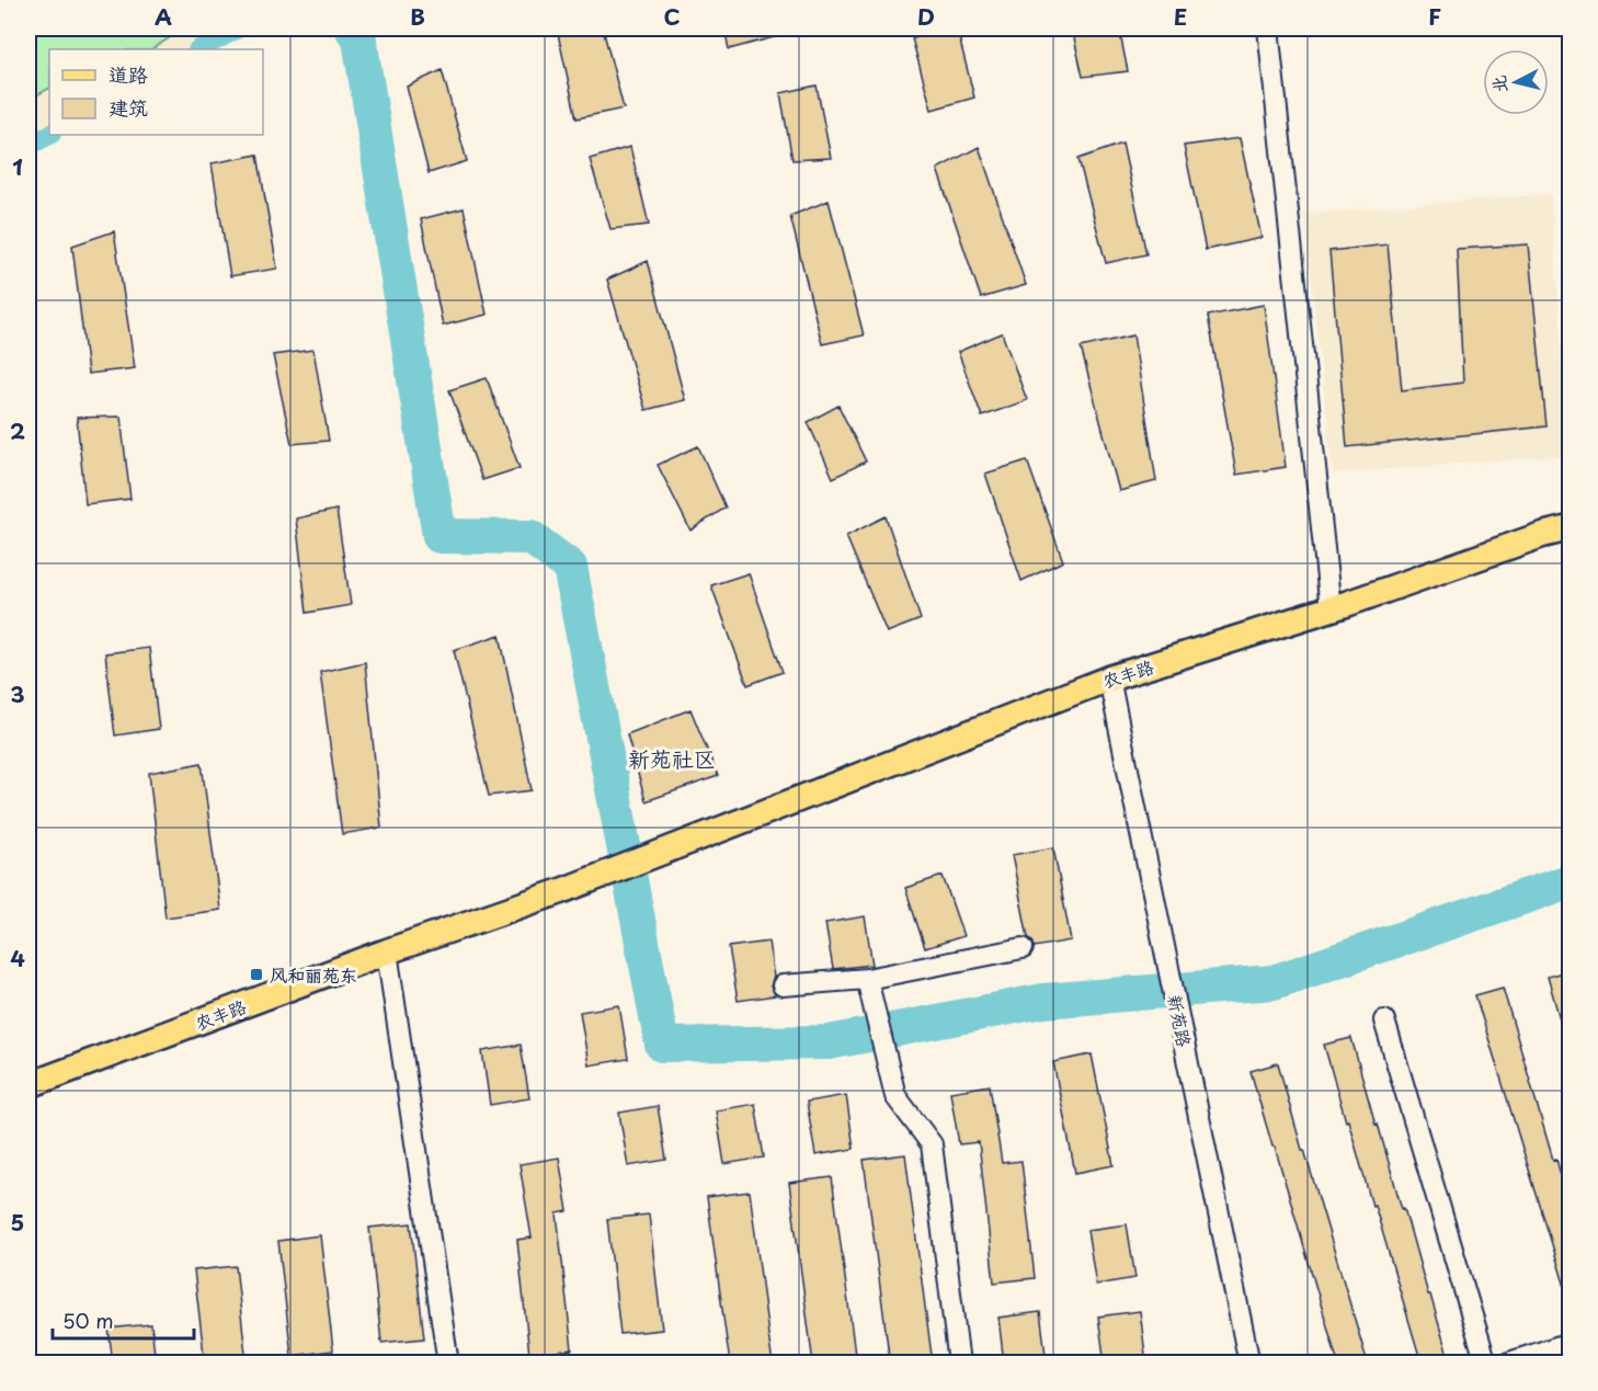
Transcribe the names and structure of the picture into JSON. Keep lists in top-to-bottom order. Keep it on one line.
{"streets":{"main road":["农丰路"],"street":["新苑路"]},"crossings":[["农丰路","新苑路"]],"districts":["新苑社区"],"places":{"transit":["风和丽苑东"]},"legend":["道路","建筑"],"scale_bar":"50 m","north":"left","grid":{"columns":["A","B","C","D","E","F"],"rows":["1","2","3","4","5"]}}
